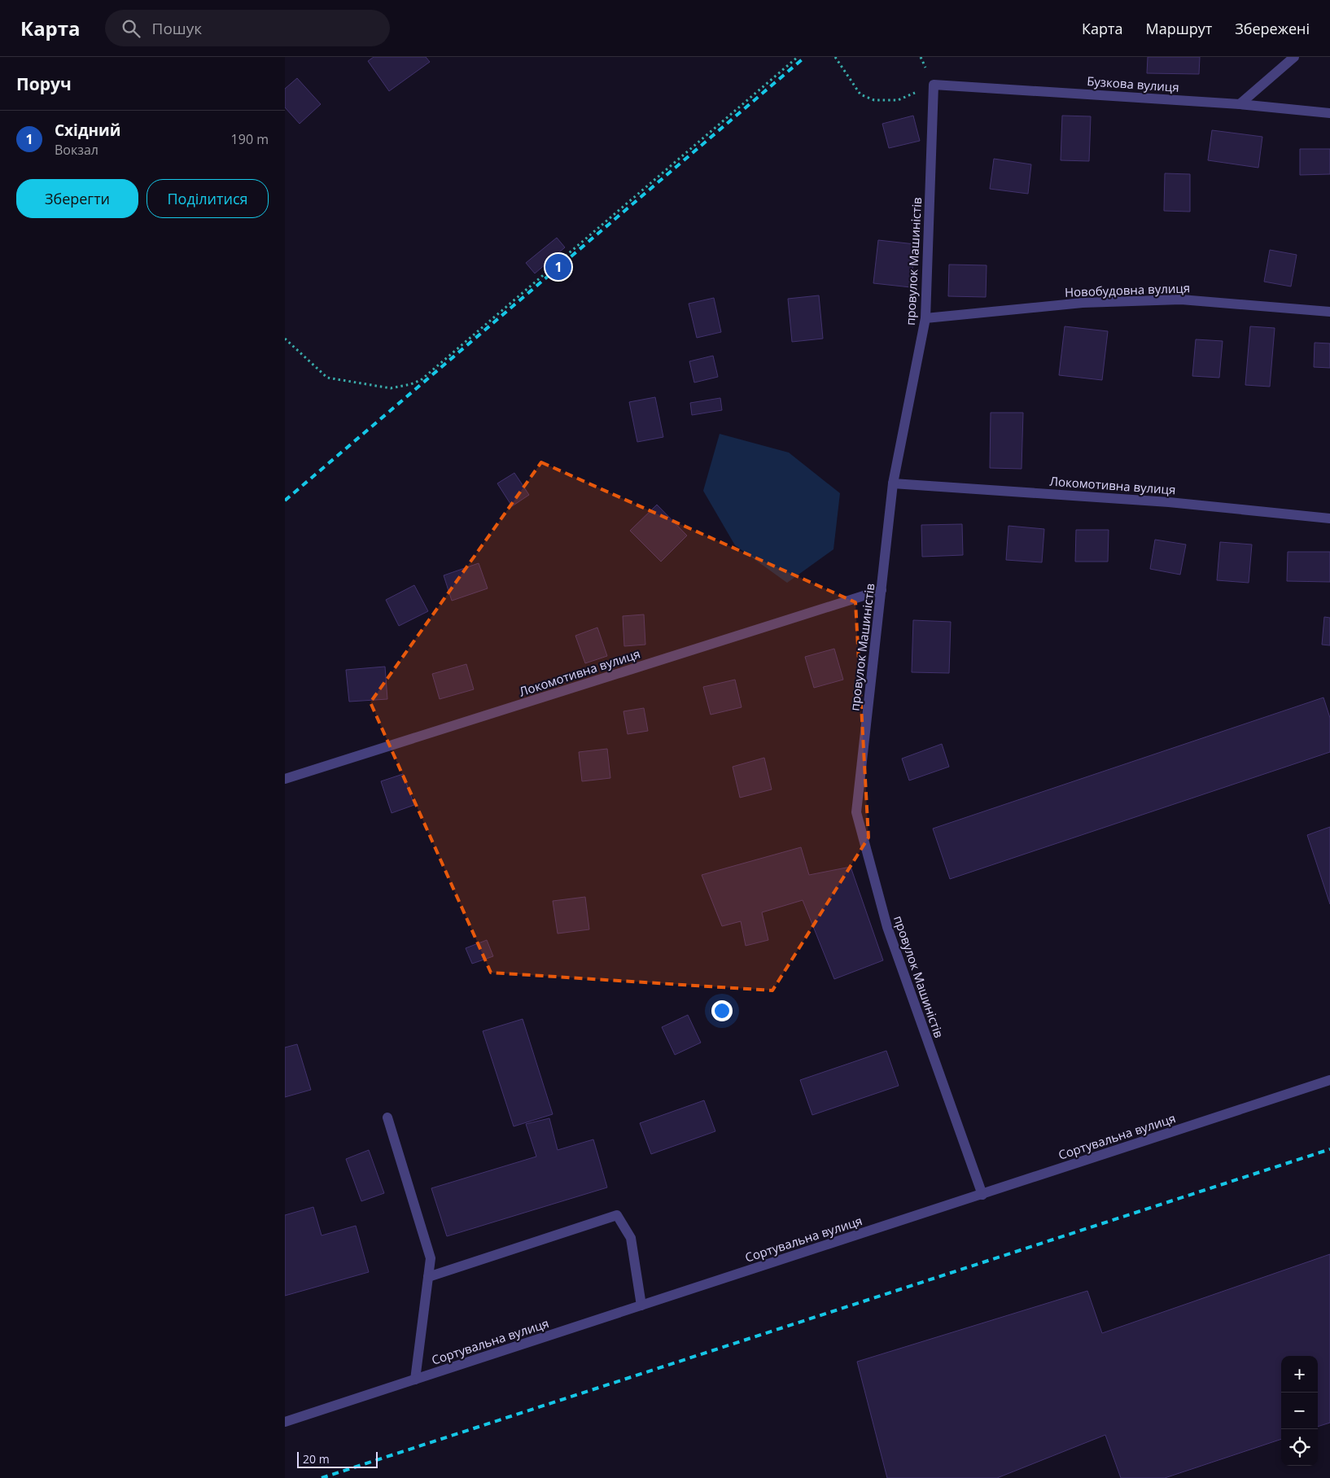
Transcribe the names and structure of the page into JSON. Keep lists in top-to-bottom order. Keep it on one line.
{"streets":{"street":["Бузкова вулиця","провулок Машиністів","Новобудовна вулиця","Локомотивна вулиця","Сортувальна вулиця"]},"crossings":[["Бузкова вулиця","провулок Машиністів"],["провулок Машиністів","Новобудовна вулиця"],["провулок Машиністів","Локомотивна вулиця"],["провулок Машиністів","Сортувальна вулиця"]],"scale_bar":"20 m","page":{"header":"Карта","search":"Пошук","nav":["Карта","Маршрут","Збережені"],"heading":"Поруч","list":[{"mark":"1","name":"Східний","note":"Вокзал","value":"190 m"}],"buttons":["Зберегти","Поділитися"],"pins":"1","map_buttons":["+","−"],"scale":"20 m"}}
